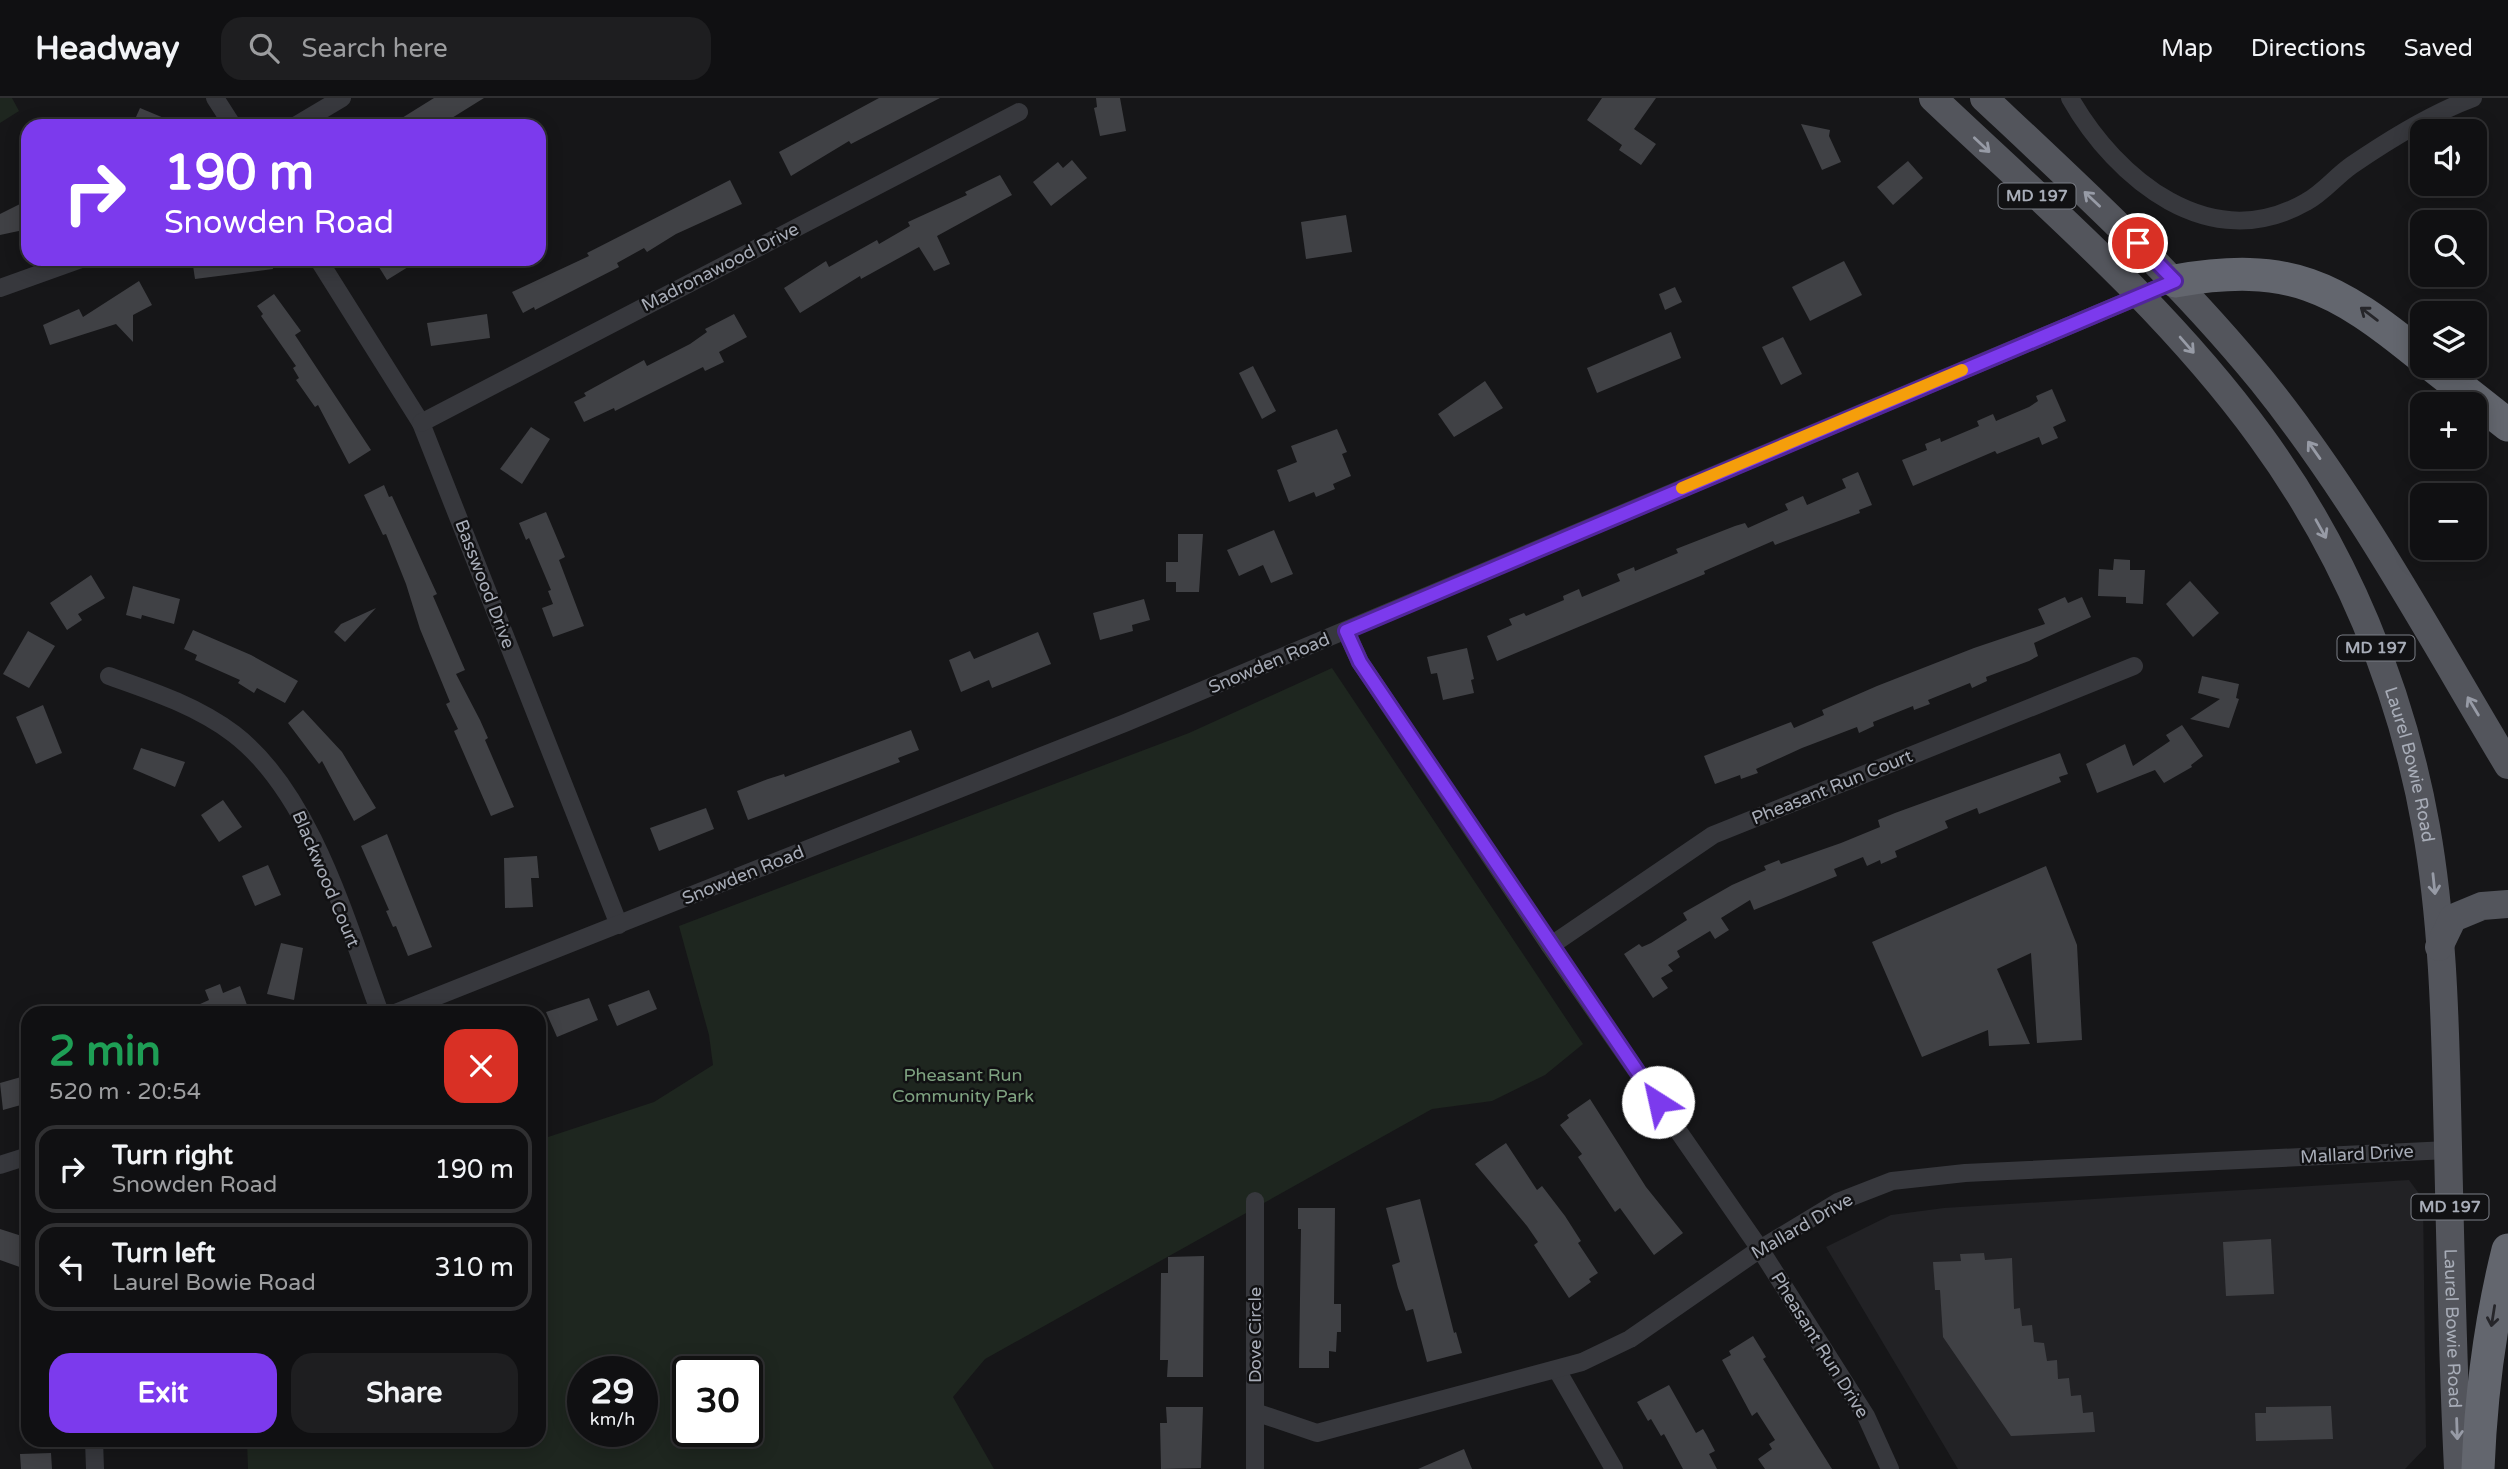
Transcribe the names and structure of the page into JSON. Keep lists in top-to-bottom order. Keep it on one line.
{"streets":{"main road":["MD 197","Laurel Bowie Road"],"street":["Madronawood Drive","Basswood Drive","Snowden Road","Pheasant Run Court","Blackwood Court","Mallard Drive","Dove Circle","Pheasant Run Drive"]},"crossings":[["MD 197","Snowden Road"],["Madronawood Drive","Basswood Drive"],["Basswood Drive","Snowden Road"],["Snowden Road","Laurel Bowie Road"],["Snowden Road","Pheasant Run Drive"],["Laurel Bowie Road","Mallard Drive"],["Pheasant Run Court","Pheasant Run Drive"],["Mallard Drive","Dove Circle"],["Mallard Drive","Pheasant Run Drive"]],"parks":["Pheasant Run Community Park"],"page":{"header":"Headway","search":"Search here","nav":["Map","Directions","Saved"],"map_buttons":["+","−"],"turn":["190 m","Snowden Road"],"heading":["2 min","520 m · 20:54"],"list":[{"name":"Turn right","note":"Snowden Road","value":"190 m"},{"name":"Turn left","note":"Laurel Bowie Road","value":"310 m"}],"buttons":["Exit","Share"],"speed":"29 km/h","limit":"30"}}
